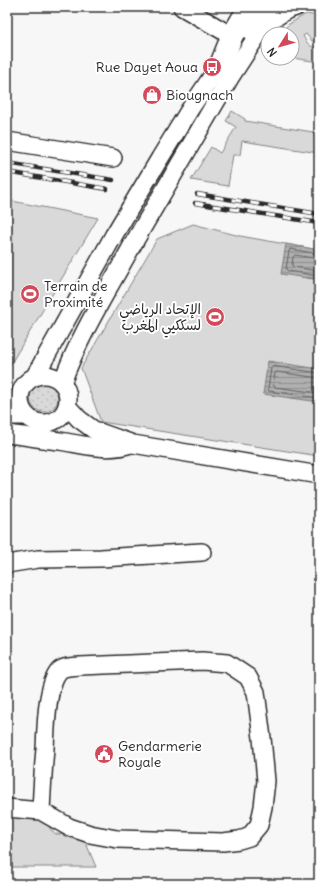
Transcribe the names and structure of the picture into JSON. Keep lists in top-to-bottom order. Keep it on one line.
{"places":{"bus stop":["Rue Dayet Aoua"],"shop":["Biougnach"],"sports":["Terrain de Proximité","الإتحاد الرياضي لسككيي المغرب"],"public building":["Gendarmerie Royale"]},"north":"bottom left"}
